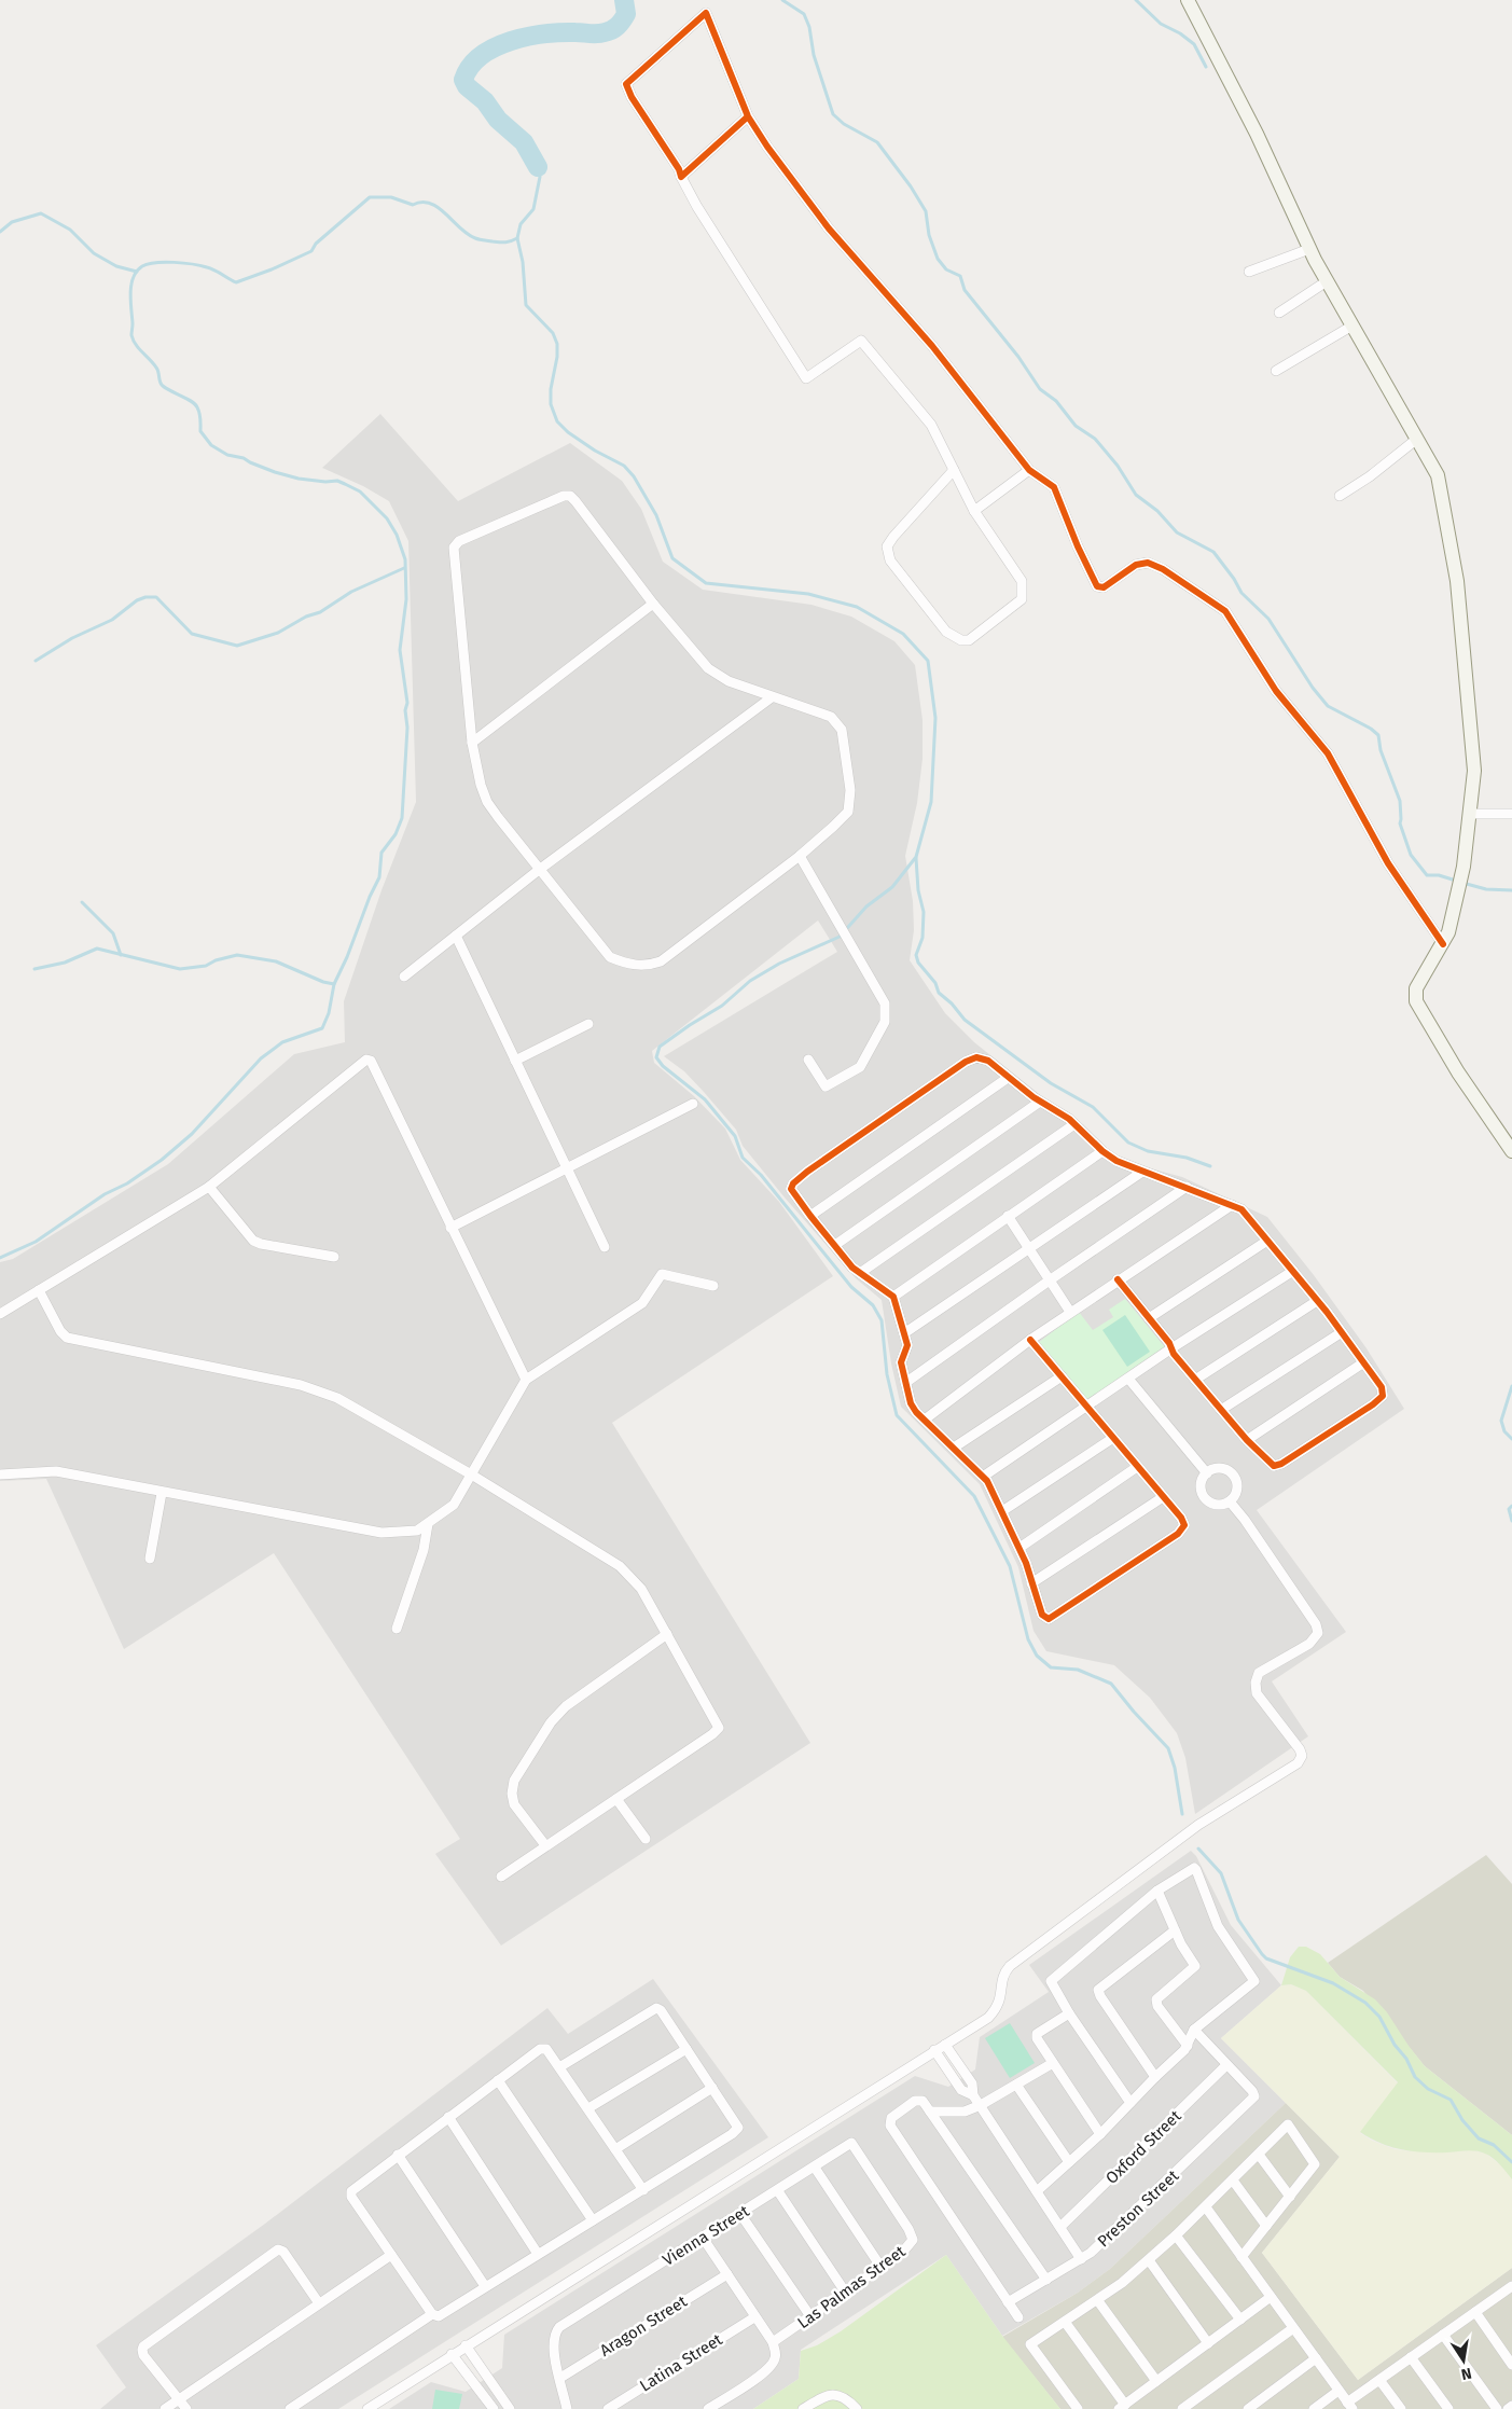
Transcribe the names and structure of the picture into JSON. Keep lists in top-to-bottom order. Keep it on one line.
{"streets":{"street":["Oxford Street","Preston Street","Vienna Street","Las Palmas Street","Aragon Street","Latina Street"]},"crossings":[["Oxford Street","Preston Street"],["Vienna Street","Las Palmas Street"],["Vienna Street","Aragon Street"]],"north":"bottom"}
